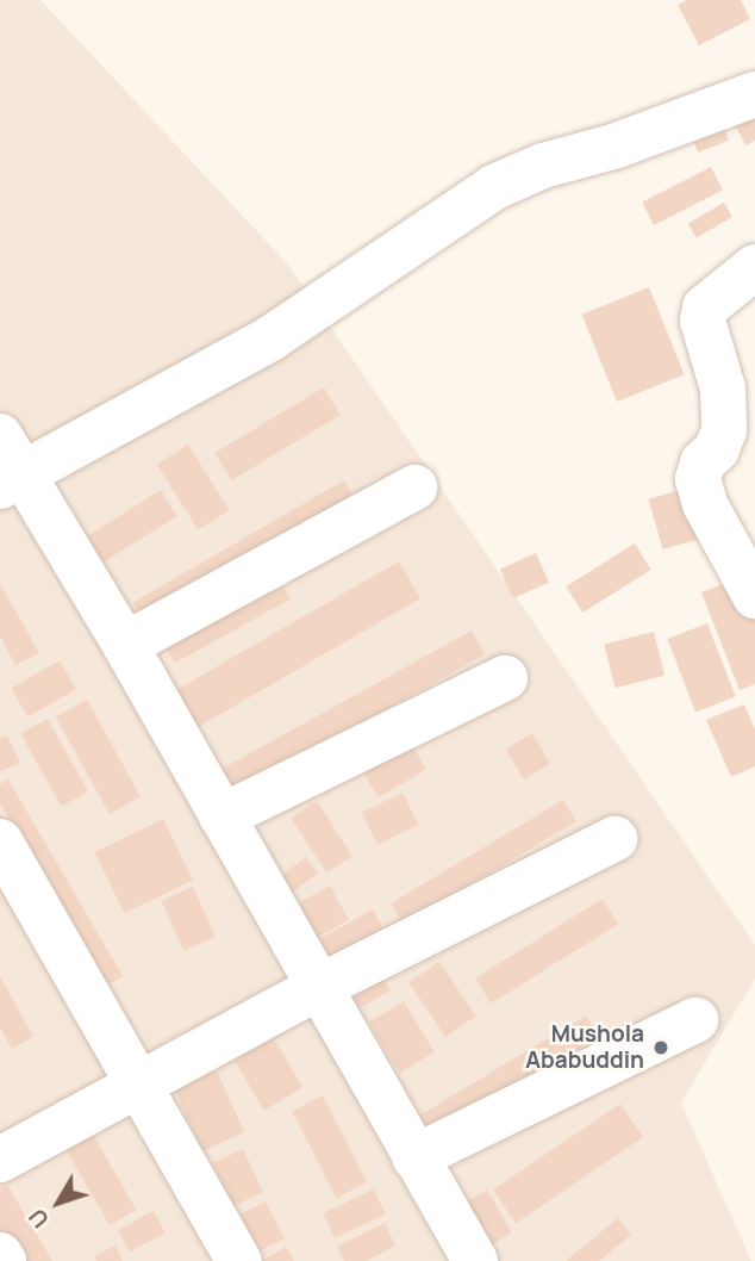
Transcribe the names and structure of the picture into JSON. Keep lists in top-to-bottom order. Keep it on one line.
{"places":["Mushola Ababuddin"],"north":"bottom left"}
